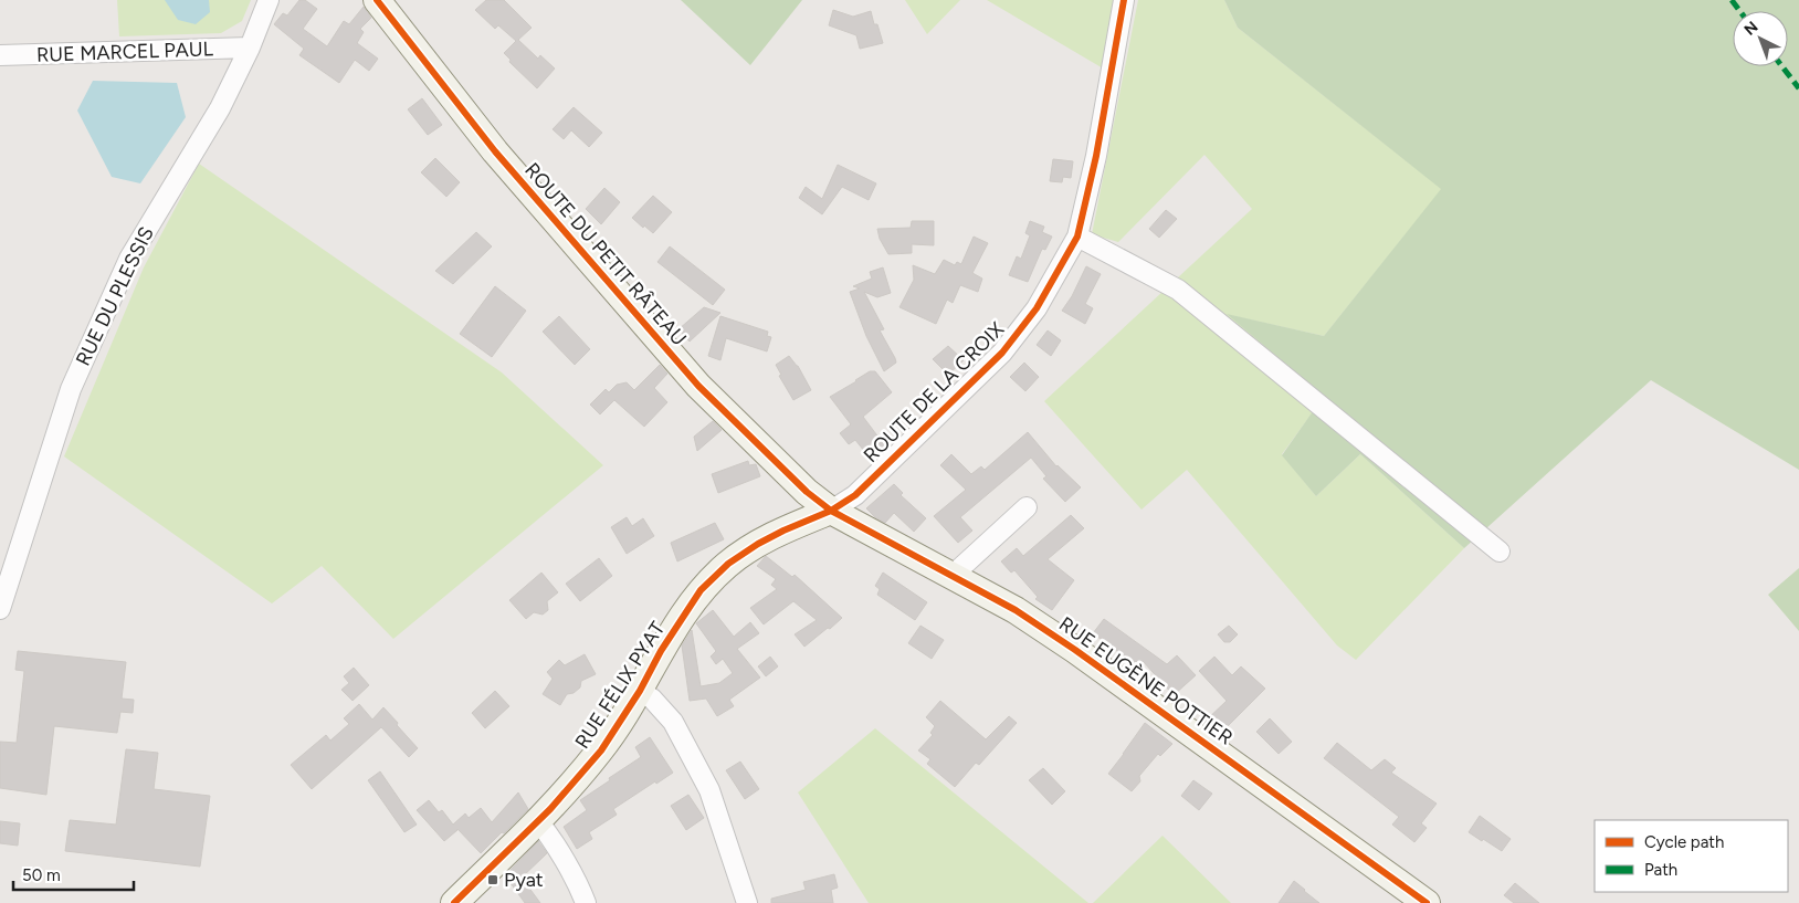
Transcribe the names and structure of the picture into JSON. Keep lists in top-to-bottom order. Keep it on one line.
{"streets":{"street":["RUE MARCEL PAUL","ROUTE DU PETIT RÂTEAU","RUE DU PLESSIS","ROUTE DE LA CROIX","RUE EUGÈNE POTTIER","RUE FÉLIX PYAT"]},"crossings":[["RUE MARCEL PAUL","RUE DU PLESSIS"],["ROUTE DU PETIT RÂTEAU","ROUTE DE LA CROIX"],["ROUTE DU PETIT RÂTEAU","RUE EUGÈNE POTTIER"],["ROUTE DU PETIT RÂTEAU","RUE FÉLIX PYAT"],["ROUTE DE LA CROIX","RUE EUGÈNE POTTIER"],["ROUTE DE LA CROIX","RUE FÉLIX PYAT"],["RUE EUGÈNE POTTIER","RUE FÉLIX PYAT"]],"places":{"transit":["Pyat"]},"legend":["Cycle path","Path"],"scale_bar":"50 m","north":"top left"}
